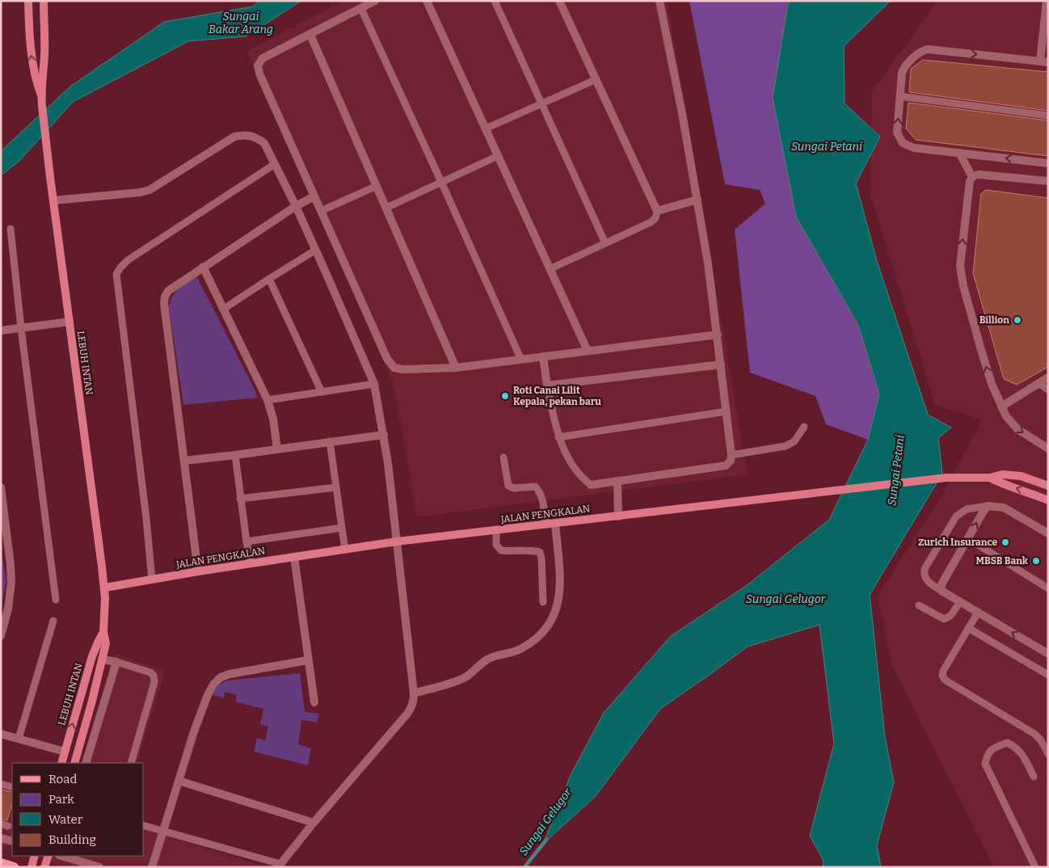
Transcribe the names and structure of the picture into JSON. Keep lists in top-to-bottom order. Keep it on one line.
{"streets":{"main road":["LEBUH INTAN","JALAN PENGKALAN"]},"crossings":[["LEBUH INTAN","JALAN PENGKALAN"]],"water":["Sungai Bakar Arang","Sungai Petani","Sungai Gelugor"],"places":["Billion","Roti Canai Lilit Kepala, pekan baru","Zurich Insurance","MBSB Bank"],"legend":["Road","Park","Water","Building"]}
